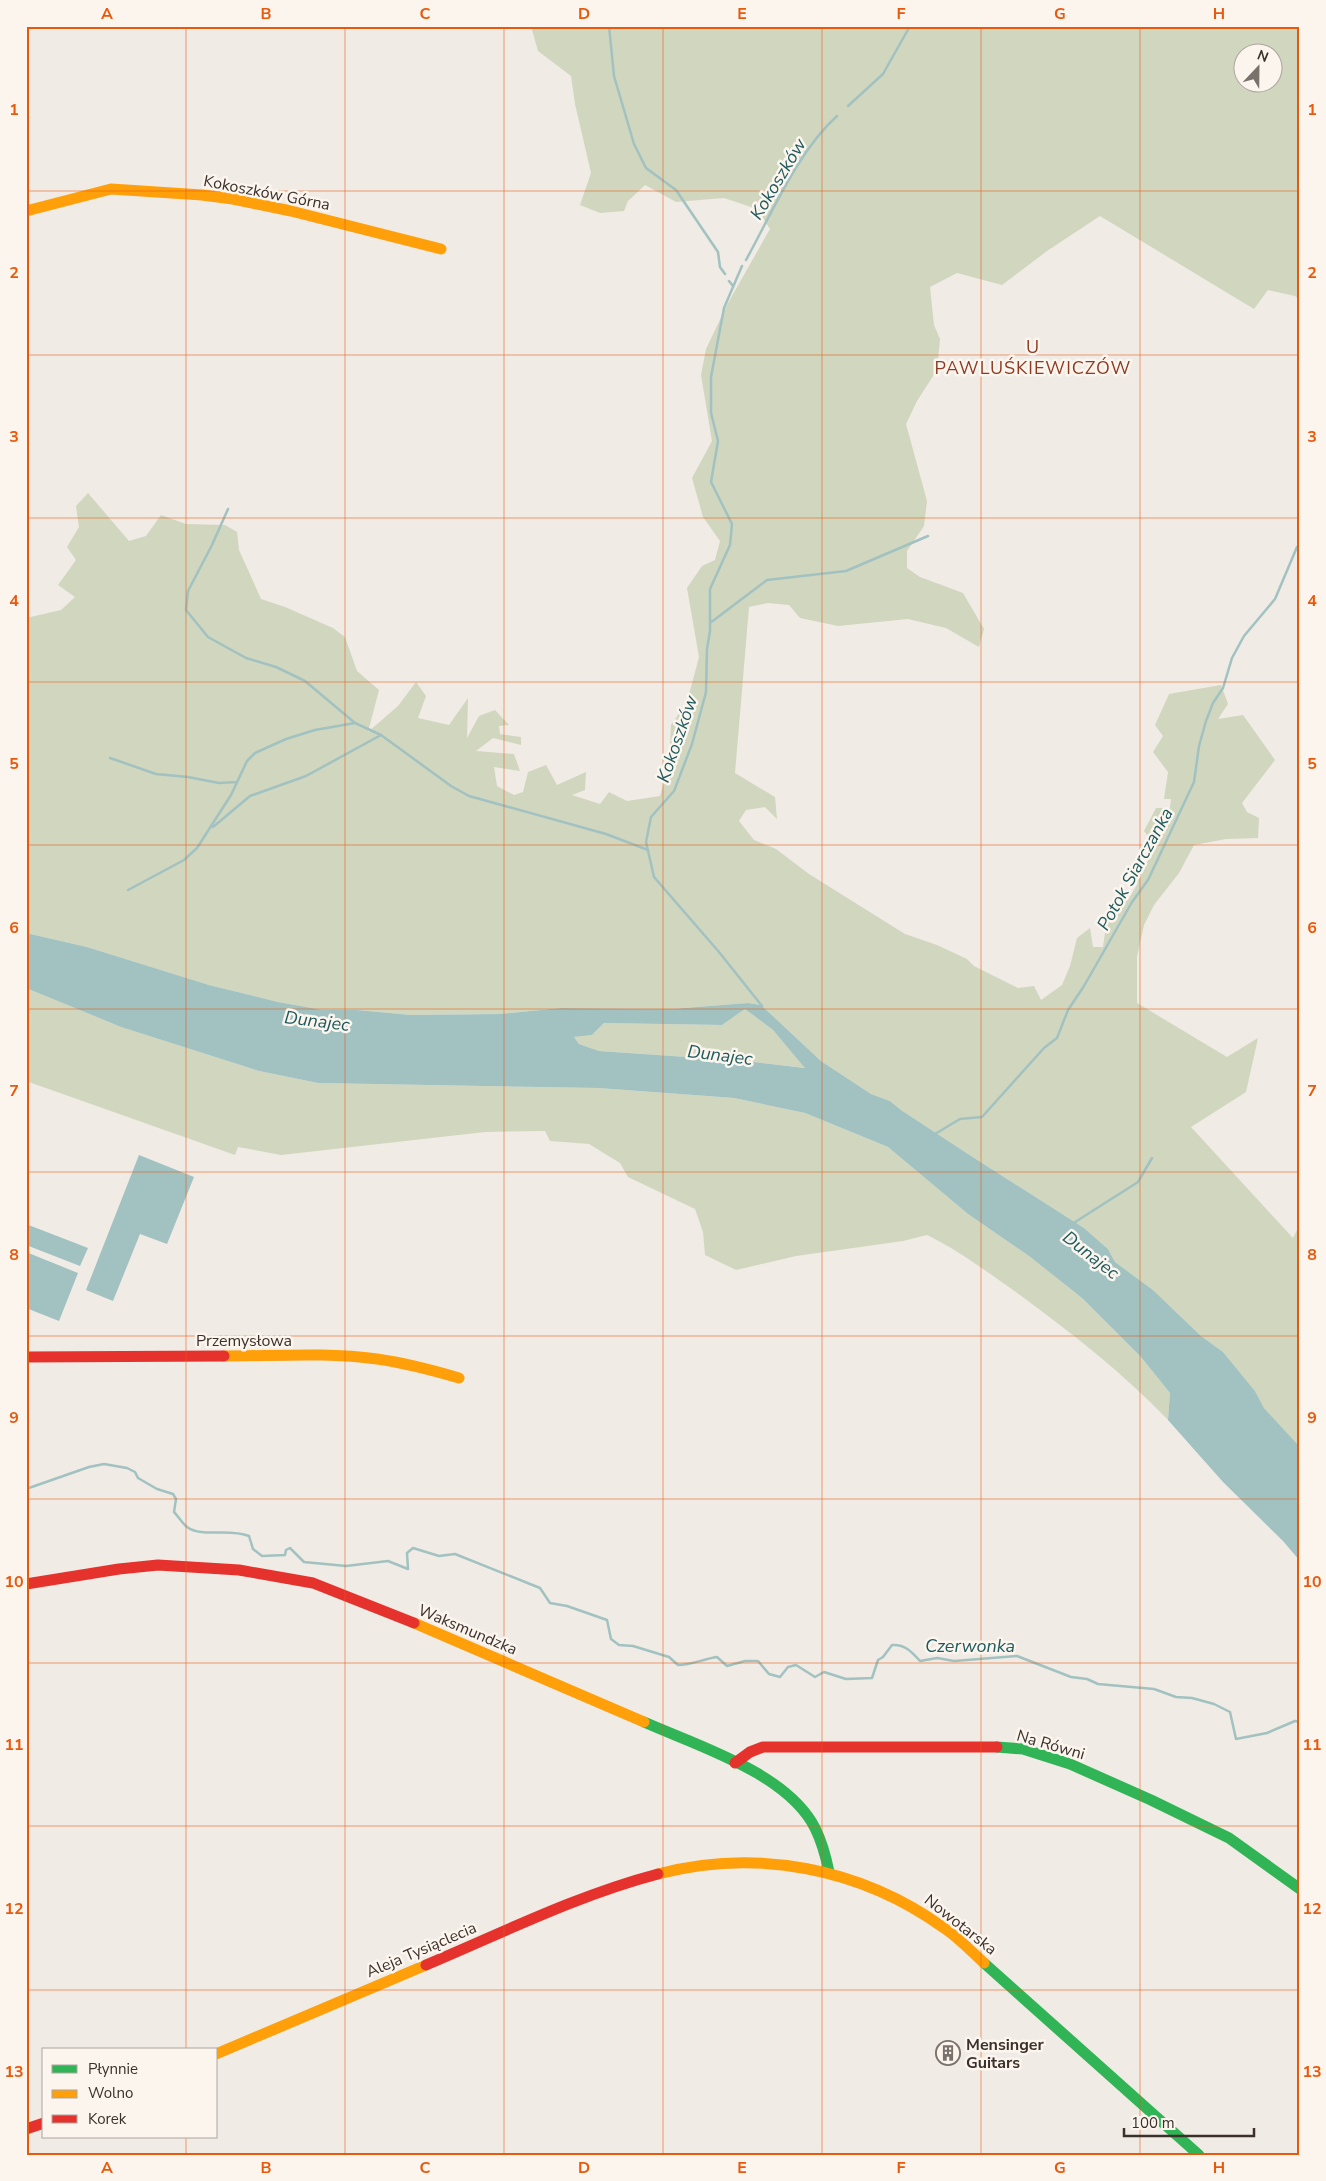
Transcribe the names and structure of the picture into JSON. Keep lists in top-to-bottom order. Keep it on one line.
{"streets":{"street":["Kokoszków Górna","Przemysłowa","Waksmundzka","Na Równi","Nowotarska","Aleja Tysiąclecia"]},"crossings":[["Waksmundzka","Na Równi"],["Waksmundzka","Nowotarska"],["Nowotarska","Aleja Tysiąclecia"]],"districts":["U PAWLUŚKIEWICZÓW"],"water":["Kokoszków","Potok Siarczanka","Dunajec","Czerwonka"],"places":{"building":["Mensinger Guitars"]},"legend":["Płynnie","Wolno","Korek"],"scale_bar":"100 m","north":"top","grid":{"columns":["A","B","C","D","E","F","G","H"],"rows":["1","2","3","4","5","6","7","8","9","10","11","12","13"]}}
